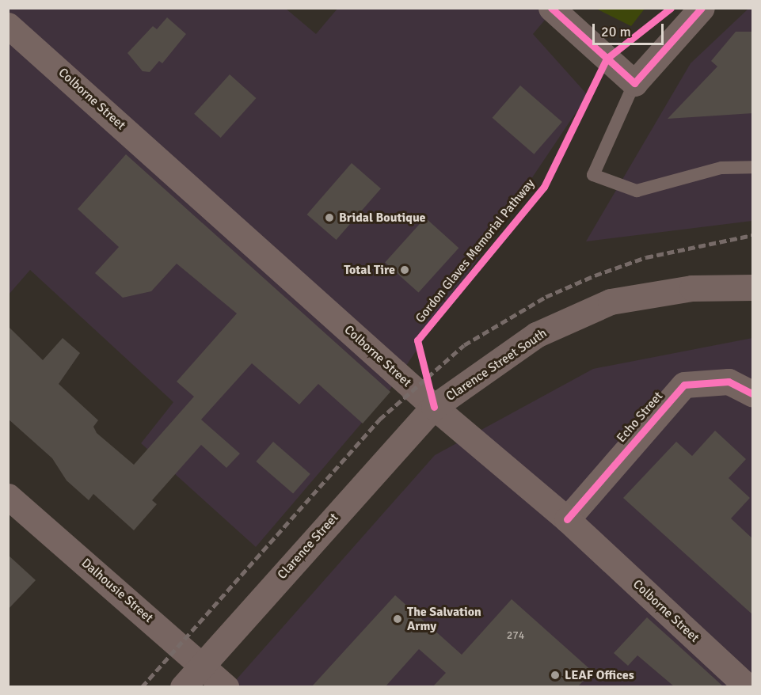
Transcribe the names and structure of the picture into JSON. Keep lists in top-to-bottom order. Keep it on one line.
{"streets":{"main road":["Colborne Street","Clarence Street South","Clarence Street","Dalhousie Street"],"street":["Echo Street"],"cycle path":["Gordon Glaves Memorial Pathway"]},"crossings":[["Colborne Street","Clarence Street South"],["Colborne Street","Echo Street"],["Colborne Street","Clarence Street"],["Clarence Street South","Clarence Street"],["Clarence Street","Dalhousie Street"]],"places":["Bridal Boutique","Total Tire","The Salvation Army","LEAF Offices"],"house_numbers":["274"],"scale_bar":"20 m"}
